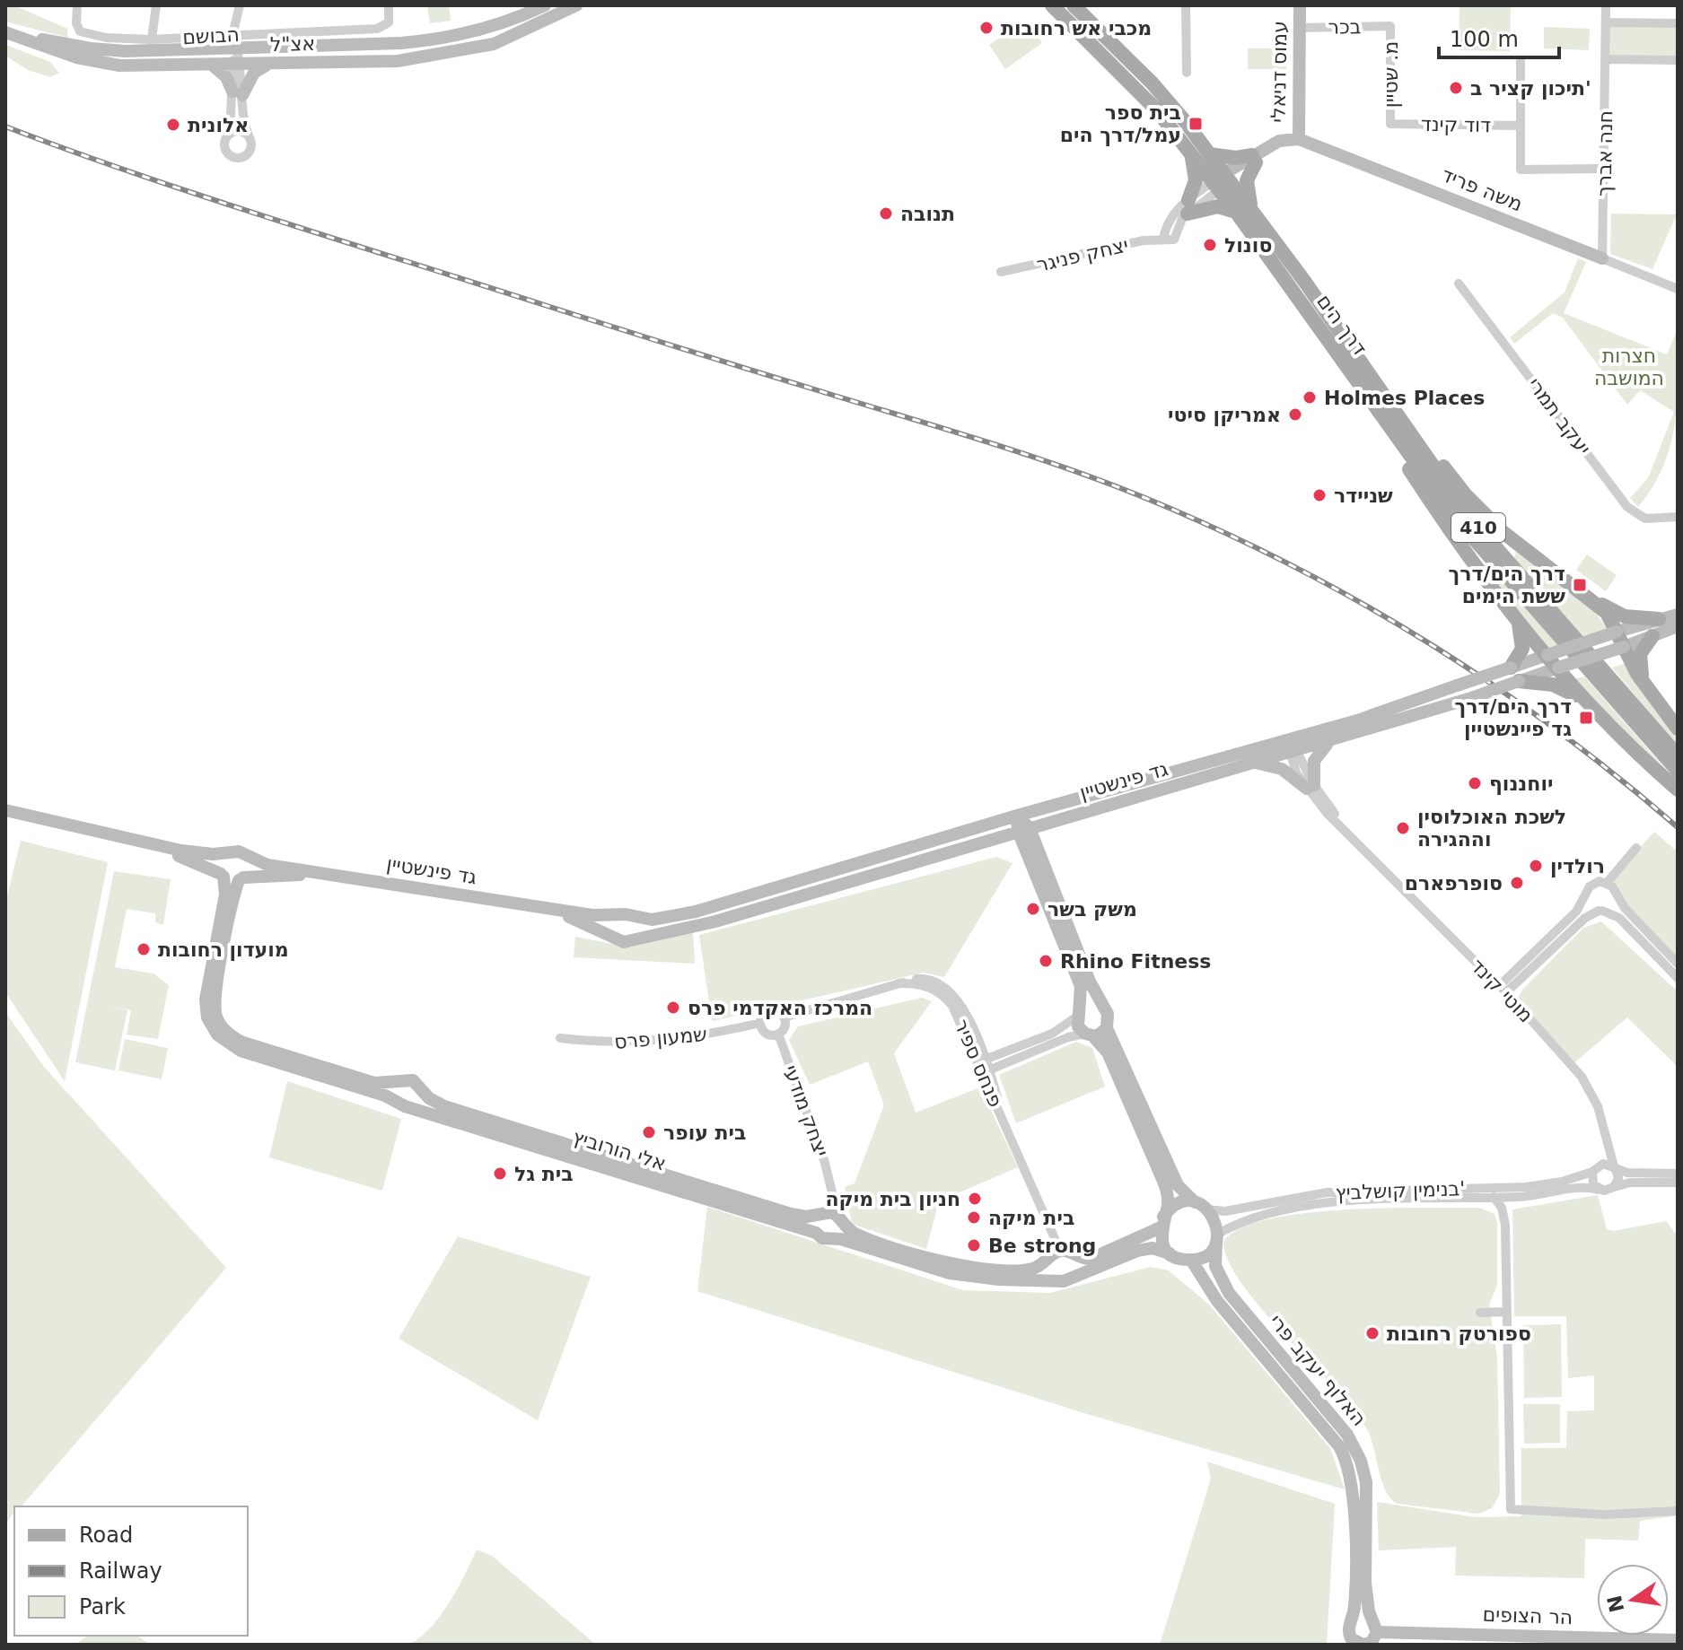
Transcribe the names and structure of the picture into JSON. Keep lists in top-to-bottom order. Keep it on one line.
{"streets":{"main road":["דרך הים","410"],"street":["בכר","הבושם","אצ\"ל","עמוס דניאלי","מ. שטיין","דוד קינד","חנה אברך","משה פריד","יצחק פניגר","יעקב תמרי","גד פינשטיין","מוטי קינד","שמעון פרס","פנחס ספיר","יצחק מודעי","אלי הורוביץ","בנימין קושלביץ'","האלוף יעקב פרי","הר הצופים"]},"crossings":[["בכר","עמוס דניאלי"],["בכר","מ. שטיין"],["הבושם","אצ\"ל"],["עמוס דניאלי","משה פריד"],["מ. שטיין","דוד קינד"],["חנה אברך","משה פריד"],["משה פריד","יצחק פניגר"],["משה פריד","דרך הים"],["יצחק פניגר","דרך הים"],["גד פינשטיין","מוטי קינד"],["מוטי קינד","בנימין קושלביץ'"],["שמעון פרס","פנחס ספיר"],["שמעון פרס","יצחק מודעי"],["פנחס ספיר","יצחק מודעי"],["יצחק מודעי","אלי הורוביץ"],["בנימין קושלביץ'","האלוף יעקב פרי"],["האלוף יעקב פרי","הר הצופים"]],"parks":["חצרות המושבה"],"places":{"other":["מכבי אש רחובות","תיכון קציר ב'","אלונית","תנובה","סונול","Holmes Places","אמריקן סיטי","שניידר","יוחננוף","לשכת האוכלוסין וההגירה","רולדין","סופרפארם","משק בשר","מועדון רחובות","Rhino Fitness","המרכז האקדמי פרס","בית עופר","בית גל","חניון בית מיקה","בית מיקה","Be strong","ספורטק רחובות"],"transit":["בית ספר עמל/דרך הים","דרך הים/דרך ששת הימים","דרך הים/דרך גד פיינשטיין"]},"legend":["Road","Railway","Park"],"scale_bar":"100 m","north":"left"}
